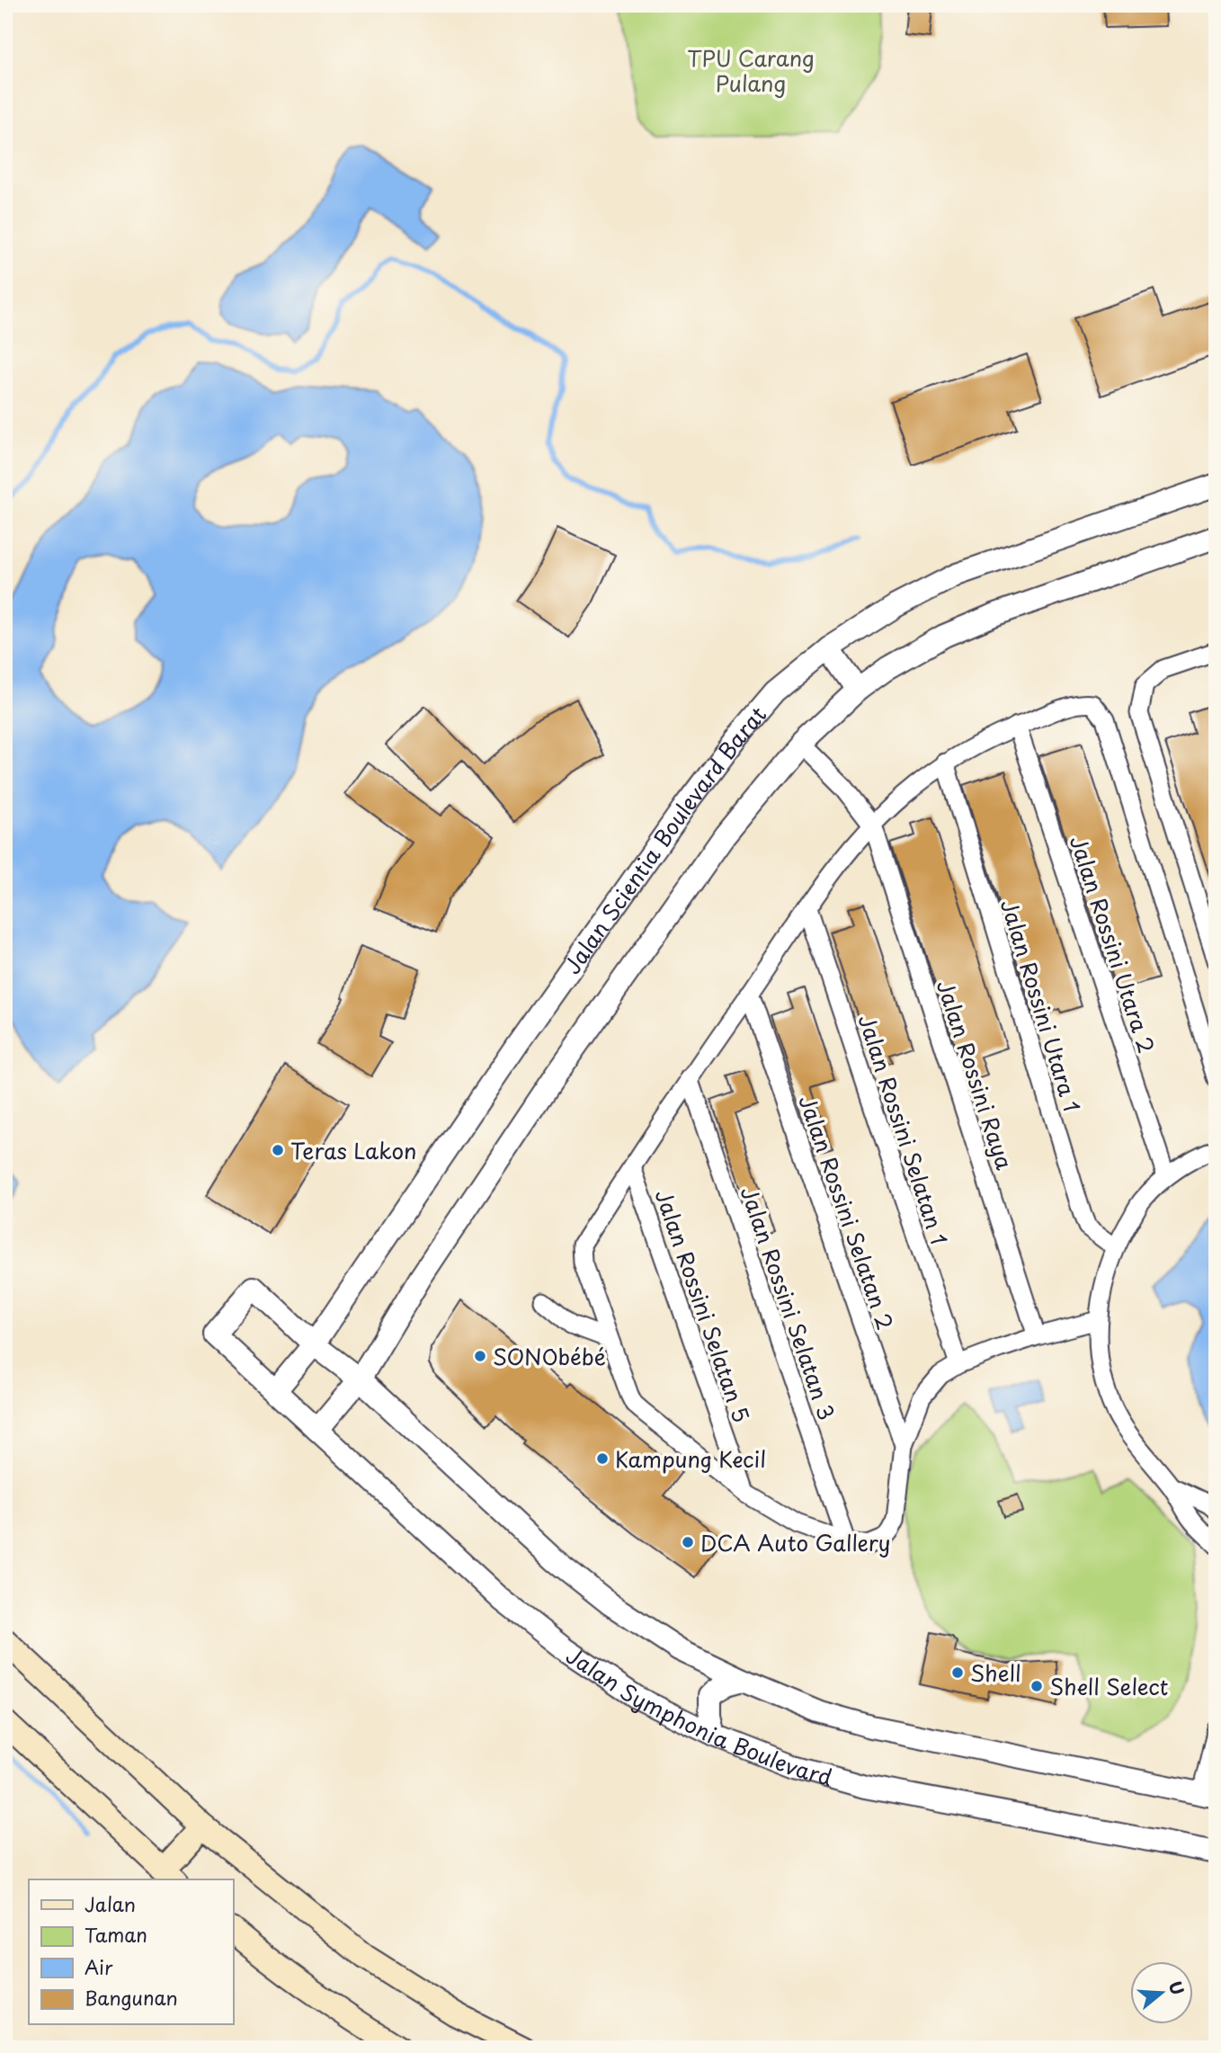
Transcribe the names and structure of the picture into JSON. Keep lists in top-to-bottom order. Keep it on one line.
{"streets":{"street":["Jalan Scientia Boulevard Barat","Jalan Rossini Utara 2","Jalan Rossini Utara 1","Jalan Rossini Raya","Jalan Rossini Selatan 1","Jalan Rossini Selatan 2","Jalan Rossini Selatan 3","Jalan Rossini Selatan 5","Jalan Symphonia Boulevard"]},"crossings":[["Jalan Scientia Boulevard Barat","Jalan Rossini Raya"],["Jalan Scientia Boulevard Barat","Jalan Symphonia Boulevard"]],"parks":["TPU Carang Pulang"],"places":["Teras Lakon","SONObébé","Kampung Kecil","DCA Auto Gallery","Shell","Shell Select"],"legend":["Jalan","Taman","Air","Bangunan"],"north":"right"}
